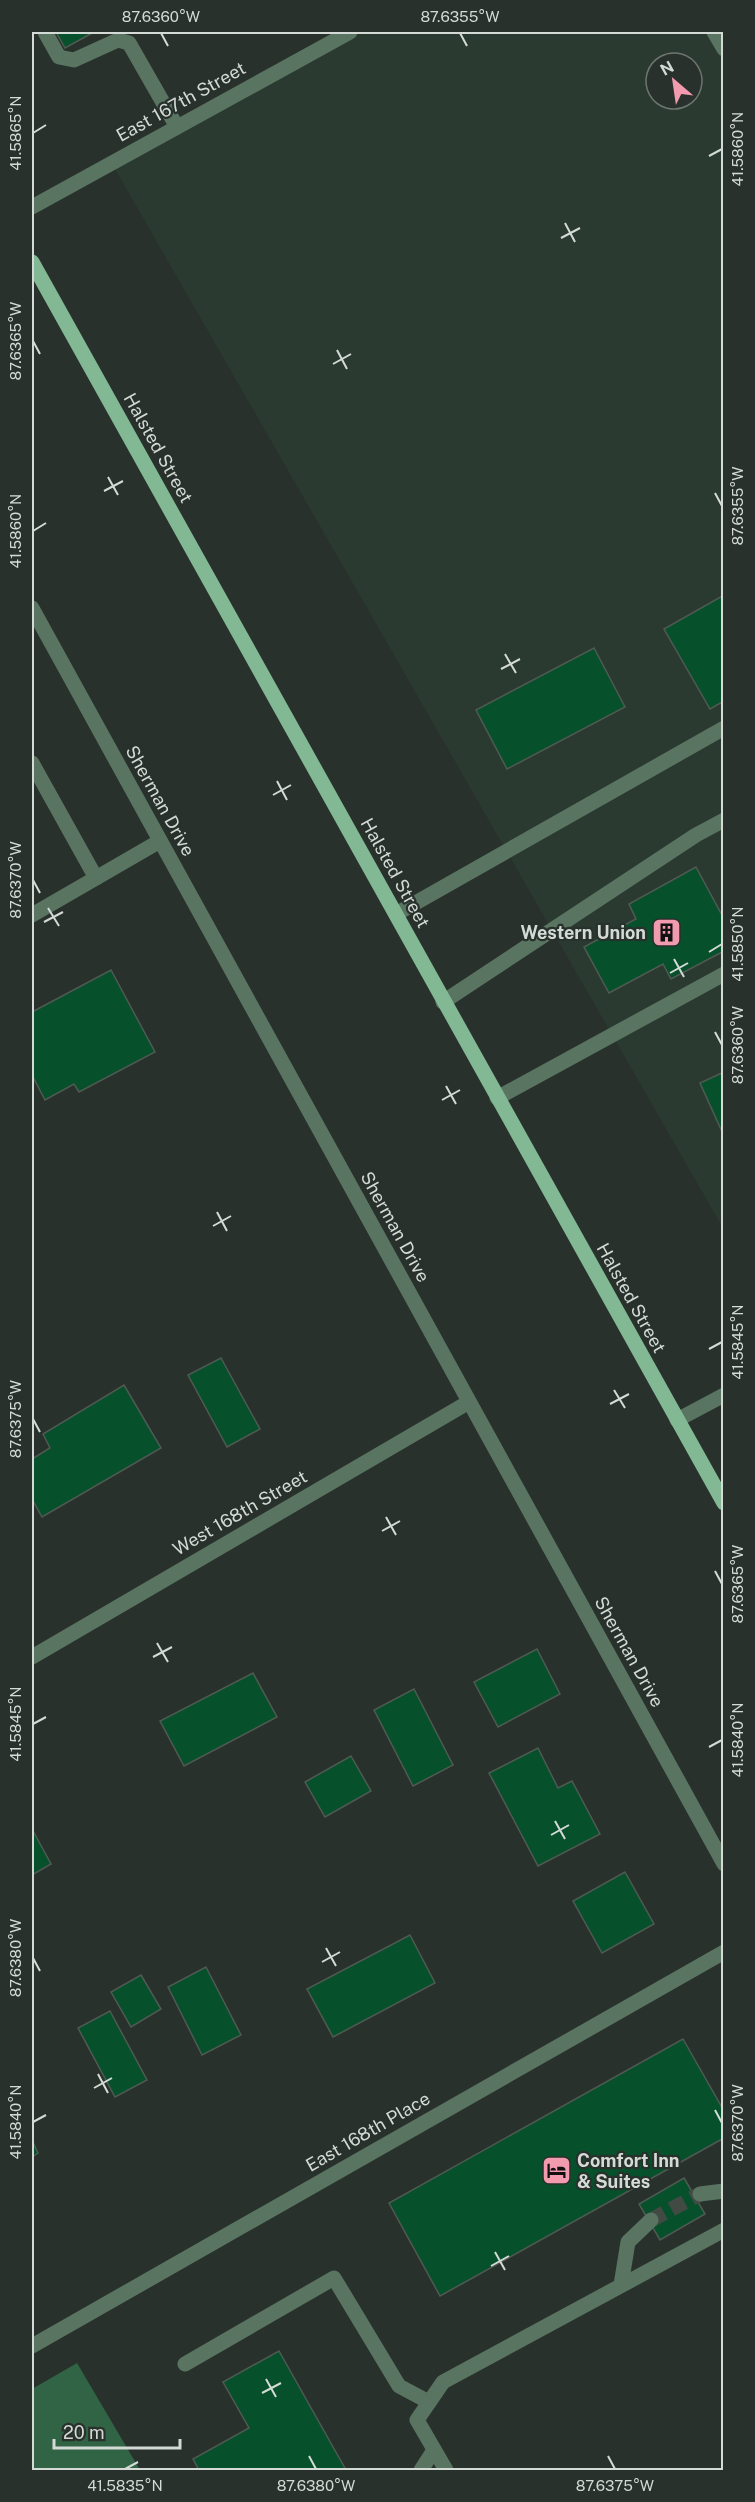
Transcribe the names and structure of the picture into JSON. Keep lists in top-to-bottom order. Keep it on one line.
{"streets":{"main road":["Halsted Street"],"street":["East 167th Street","Sherman Drive","West 168th Street","East 168th Place"]},"crossings":[["Sherman Drive","West 168th Street"]],"places":{"building":["Western Union"],"hotel":["Comfort Inn & Suites"]},"scale_bar":"20 m","north":"top left","coordinates":["87.6360°W","87.6355°W","41.5865°N","41.5860°N","87.6365°W","87.6370°W","41.5850°N","41.5845°N","87.6375°W","41.5840°N","87.6380°W","41.5835°N"]}
